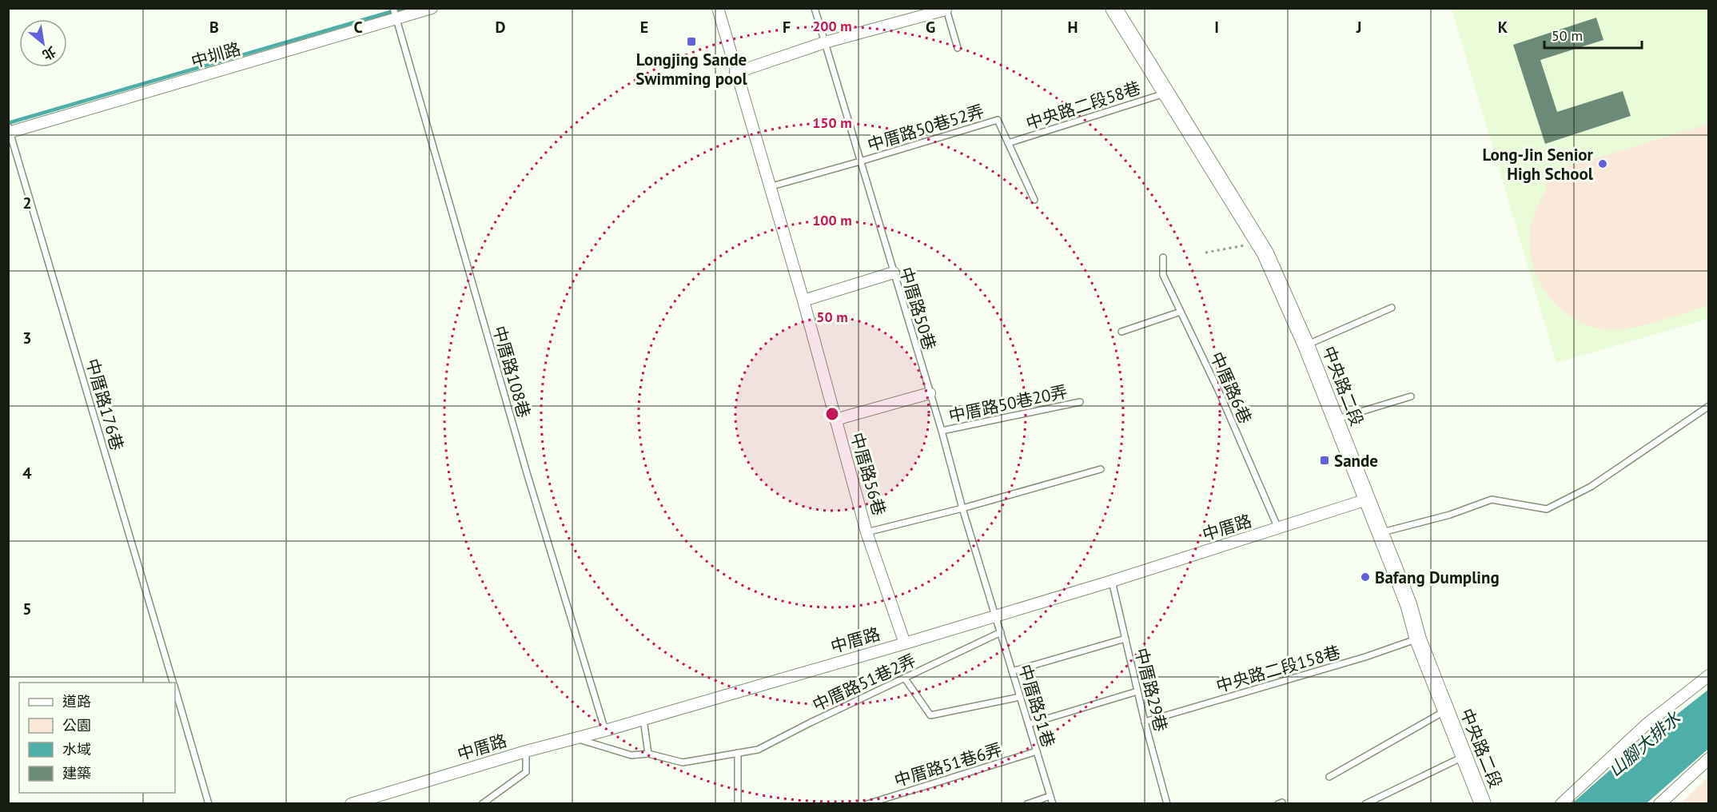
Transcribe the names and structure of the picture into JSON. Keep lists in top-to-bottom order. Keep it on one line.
{"streets":{"street":["中圳路","中央路二段","中厝路56巷","中厝路"],"lane":["中央路二段58巷","中厝路50巷52弄","中厝路50巷","中厝路108巷","中厝路6巷","中厝路50巷20弄","中厝路176巷","中央路二段158巷","中厝路51巷2弄","中厝路29巷","中厝路51巷","中厝路51巷6弄"]},"crossings":[["中圳路","中厝路108巷"],["中圳路","中厝路176巷"],["中央路二段58巷","中厝路50巷52弄"],["中央路二段58巷","中央路二段"],["中厝路50巷52弄","中厝路50巷"],["中厝路50巷","中厝路50巷20弄"],["中厝路50巷","中厝路"],["中厝路50巷","中厝路51巷"],["中厝路108巷","中厝路"],["中央路二段","中厝路"],["中央路二段","中央路二段158巷"],["中厝路6巷","中厝路"],["中厝路56巷","中厝路"],["中厝路","中厝路51巷2弄"],["中厝路","中厝路29巷"],["中厝路","中厝路51巷"],["中央路二段158巷","中厝路29巷"],["中厝路51巷2弄","中厝路51巷"],["中厝路51巷","中厝路51巷6弄"]],"water":["山腳大排水"],"places":{"transit":["Longjing Sande Swimming pool","Sande"],"other":["Long-Jin Senior High School","Bafang Dumpling"]},"legend":["道路","公園","水域","建築"],"scale_bar":"50 m","north":"bottom right","grid":{"columns":["B","C","D","E","F","G","H","I","J","K"],"rows":["2","3","4","5"]},"rings":["200 m","150 m","100 m","50 m"]}
